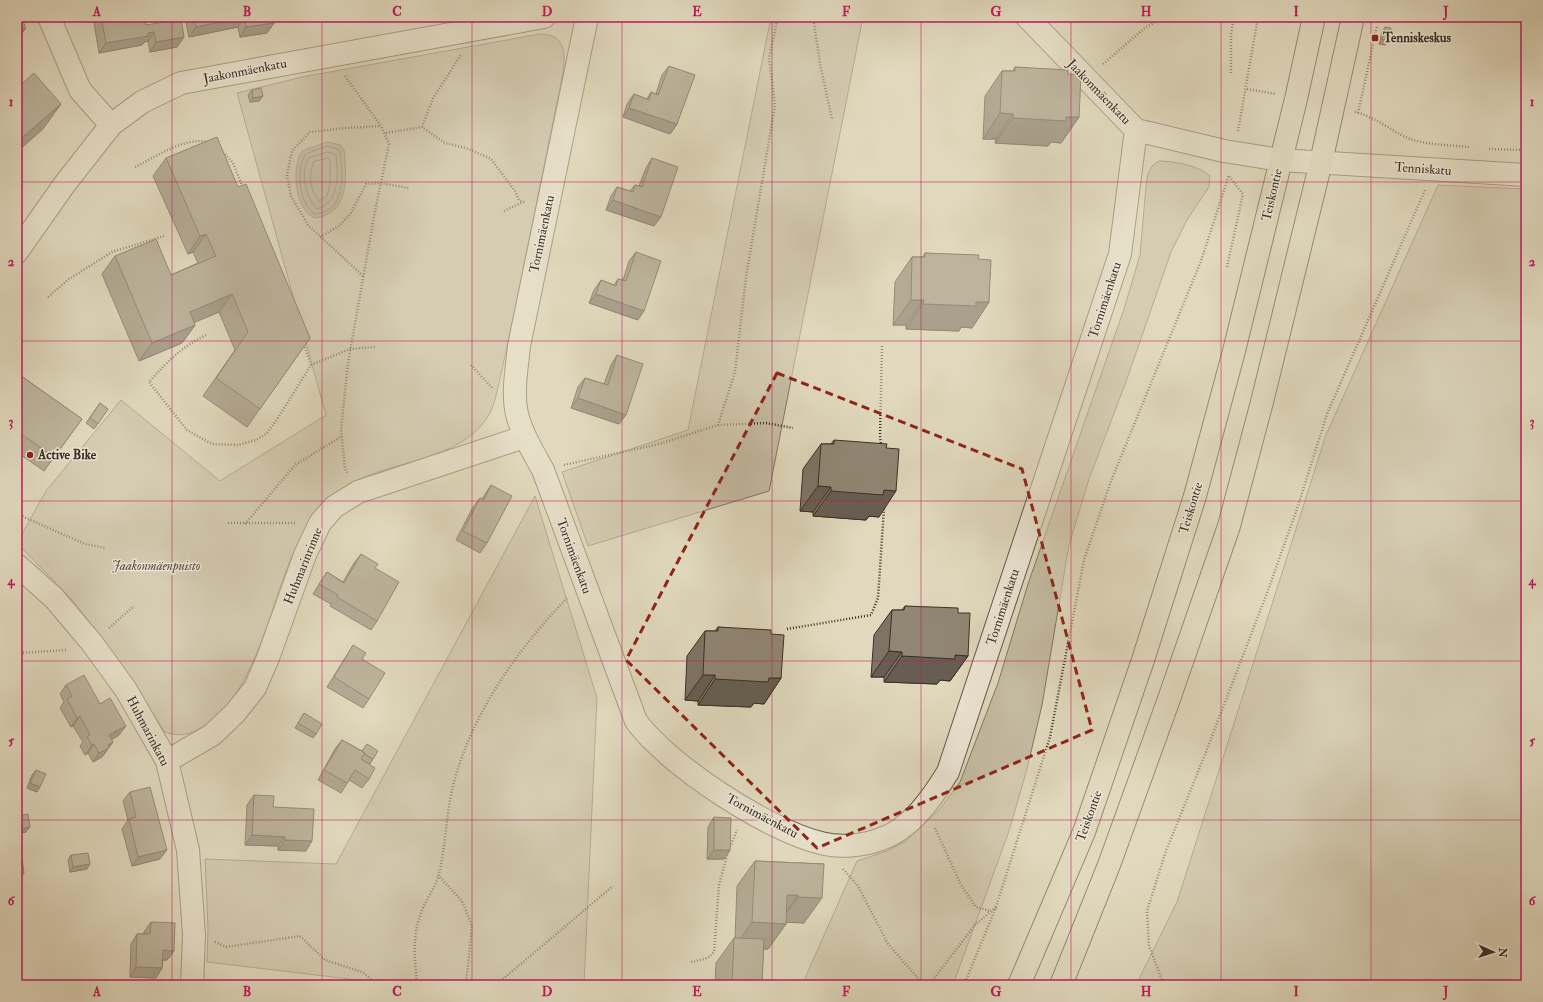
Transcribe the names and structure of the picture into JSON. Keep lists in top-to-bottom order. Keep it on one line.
{"streets":{"highway":["Teiskontie"],"street":["Jaakonmäenkatu","Tenniskatu","Tornimäenkatu","Huhmarinrinne","Huhmarinkatu"]},"crossings":[["Jaakonmäenkatu","Tenniskatu"],["Jaakonmäenkatu","Teiskontie"],["Jaakonmäenkatu","Tornimäenkatu"],["Tornimäenkatu","Huhmarinrinne"],["Huhmarinrinne","Huhmarinkatu"]],"parks":["Jaakonmäenpuisto"],"places":{"transit":["Tenniskeskus"],"other":["Active Bike"]},"north":"right","grid":{"columns":["A","B","C","D","E","F","G","H","I","J"],"rows":["1","2","3","4","5","6"]}}
